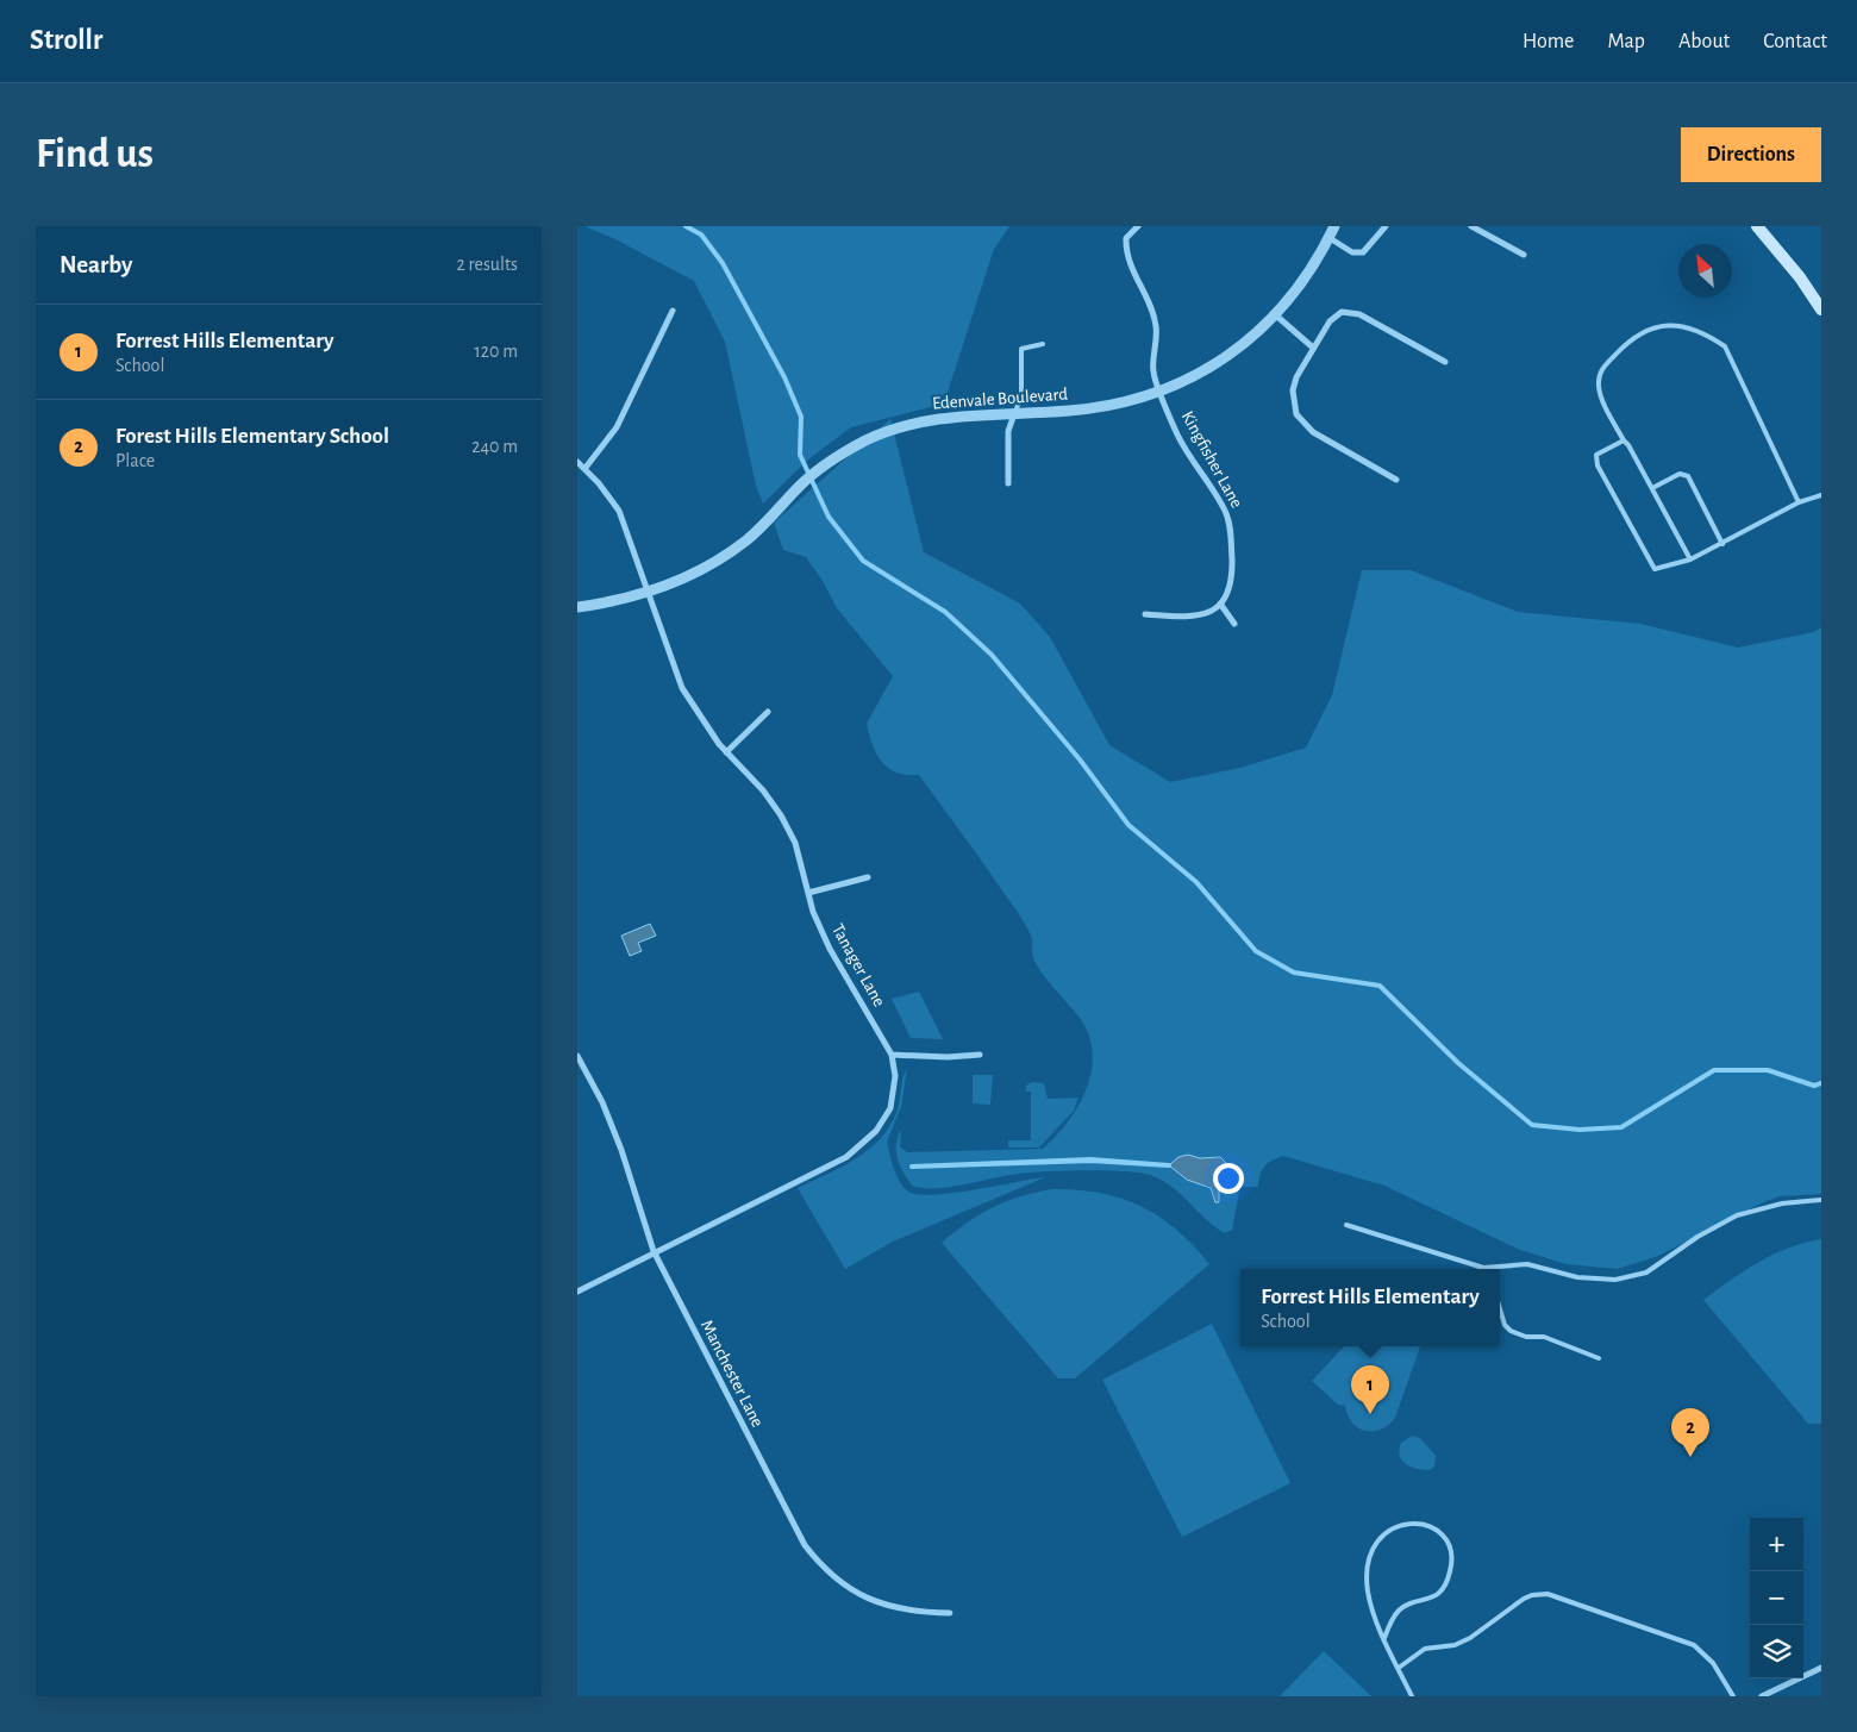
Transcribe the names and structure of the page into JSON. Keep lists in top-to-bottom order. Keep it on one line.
{"streets":{"street":["Edenvale Boulevard","Kingfisher Lane","Tanager Lane","Manchester Lane"]},"crossings":[["Edenvale Boulevard","Kingfisher Lane"],["Edenvale Boulevard","Tanager Lane"],["Tanager Lane","Manchester Lane"]],"north":"top left","page":{"header":"Strollr","nav":["Home","Map","About","Contact"],"buttons":"Directions","title":"Find us","heading":["Nearby","2 results"],"list":[{"mark":"1","name":"Forrest Hills Elementary","note":"School","value":"120 m"},{"mark":"2","name":"Forest Hills Elementary School","note":"Place","value":"240 m"}],"popup":["Forrest Hills Elementary","School"],"pins":["1","2"],"map_buttons":["+","−"]}}
